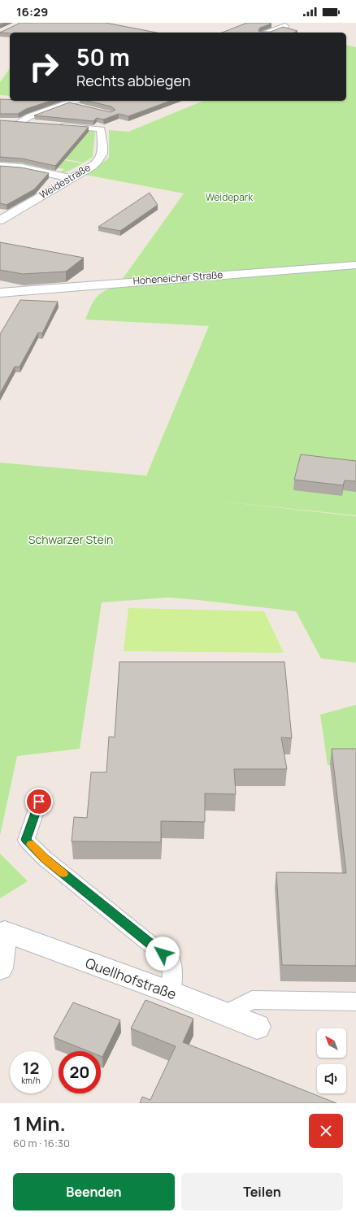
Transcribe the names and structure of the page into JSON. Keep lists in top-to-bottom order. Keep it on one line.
{"streets":{"street":["Weidestraße","Hoheneicher Straße","Quellhofstraße"]},"parks":["Weidepark","Schwarzer Stein"],"north":"top left","page":{"status":"16:29","turn":["50 m","Rechts abbiegen"],"speed":"12 km/h","limit":"20","heading":["1 Min.","60 m · 16:30"],"buttons":["Beenden","Teilen"]}}
